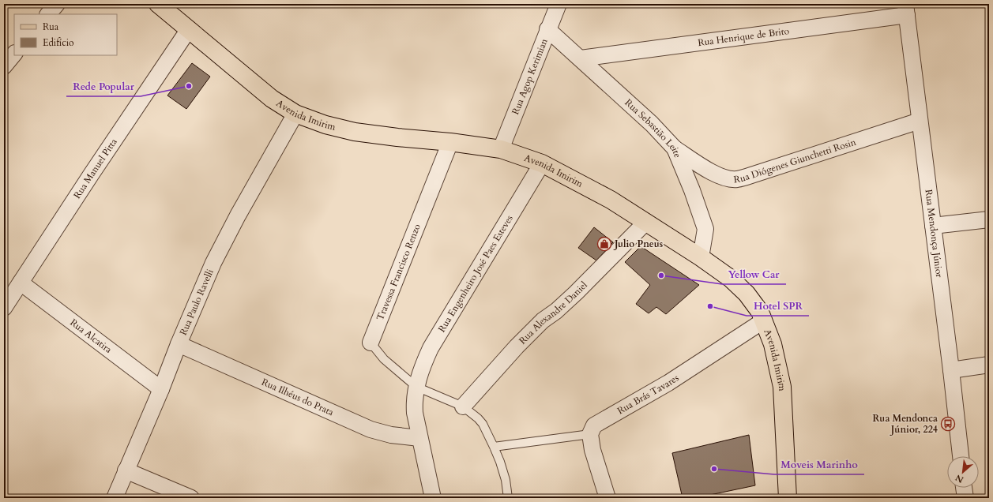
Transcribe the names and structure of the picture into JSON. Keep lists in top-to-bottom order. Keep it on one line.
{"streets":{"main road":["Avenida Imirim"],"street":["Rua Henrique de Brito","Rua Agop Kerimian","Rua Sebastião Leite","Rua Diógenes Giunchetti Rosin","Rua Manuel Pitta","Rua Mendonça Júnior","Travessa Francisco Renzo","Rua Engenheiro José Paes Esteves","Rua Paulo Ravelli","Rua Alexandre Daniel","Rua Alcatira","Rua Brás Tavares","Rua Ilhéus do Prata"]},"crossings":[["Rua Henrique de Brito","Rua Sebastião Leite"],["Rua Henrique de Brito","Rua Mendonça Júnior"],["Rua Agop Kerimian","Avenida Imirim"],["Rua Agop Kerimian","Rua Sebastião Leite"],["Avenida Imirim","Rua Sebastião Leite"],["Avenida Imirim","Rua Manuel Pitta"],["Avenida Imirim","Travessa Francisco Renzo"],["Avenida Imirim","Rua Engenheiro José Paes Esteves"],["Avenida Imirim","Rua Paulo Ravelli"],["Avenida Imirim","Rua Alexandre Daniel"],["Avenida Imirim","Rua Brás Tavares"],["Rua Sebastião Leite","Rua Diógenes Giunchetti Rosin"],["Rua Diógenes Giunchetti Rosin","Rua Mendonça Júnior"],["Rua Manuel Pitta","Rua Alcatira"],["Travessa Francisco Renzo","Rua Engenheiro José Paes Esteves"],["Travessa Francisco Renzo","Rua Alexandre Daniel"],["Rua Engenheiro José Paes Esteves","Rua Ilhéus do Prata"],["Rua Paulo Ravelli","Rua Alcatira"],["Rua Paulo Ravelli","Rua Ilhéus do Prata"]],"places":{"other":["Rede Popular","Yellow Car","Hotel SPR","Moveis Marinho"],"shop":["Julio Pneus"],"bus stop":["Rua Mendonca Júnior, 224"]},"legend":["Rua","Edifício"],"north":"bottom left"}
